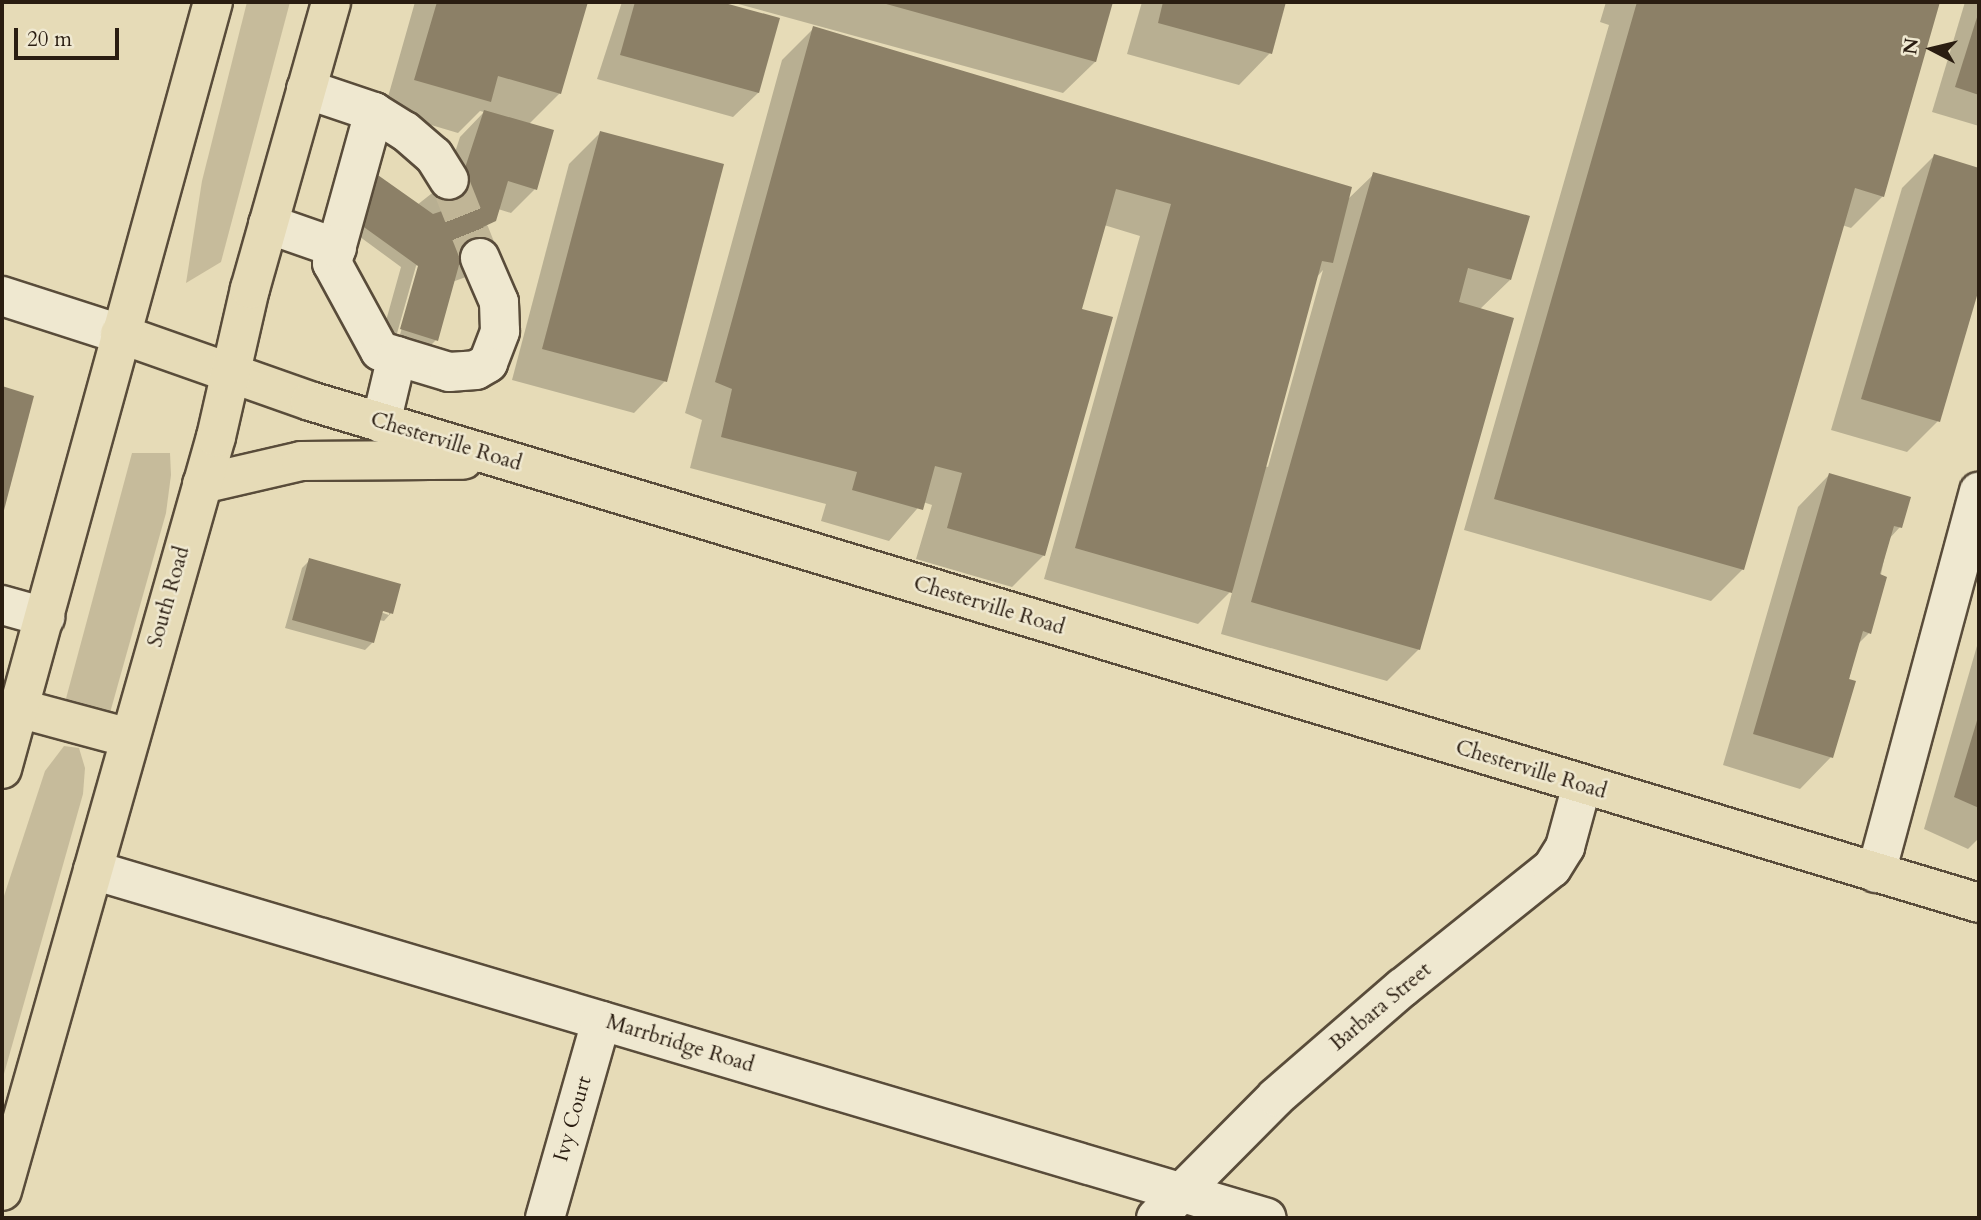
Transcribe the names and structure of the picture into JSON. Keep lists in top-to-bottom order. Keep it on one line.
{"streets":{"main road":["Chesterville Road","South Road"],"street":["Barbara Street","Marrbridge Road","Ivy Court"]},"crossings":[["Chesterville Road","South Road"],["Chesterville Road","Barbara Street"],["South Road","Marrbridge Road"],["Barbara Street","Marrbridge Road"],["Marrbridge Road","Ivy Court"]],"scale_bar":"20 m","north":"left"}
